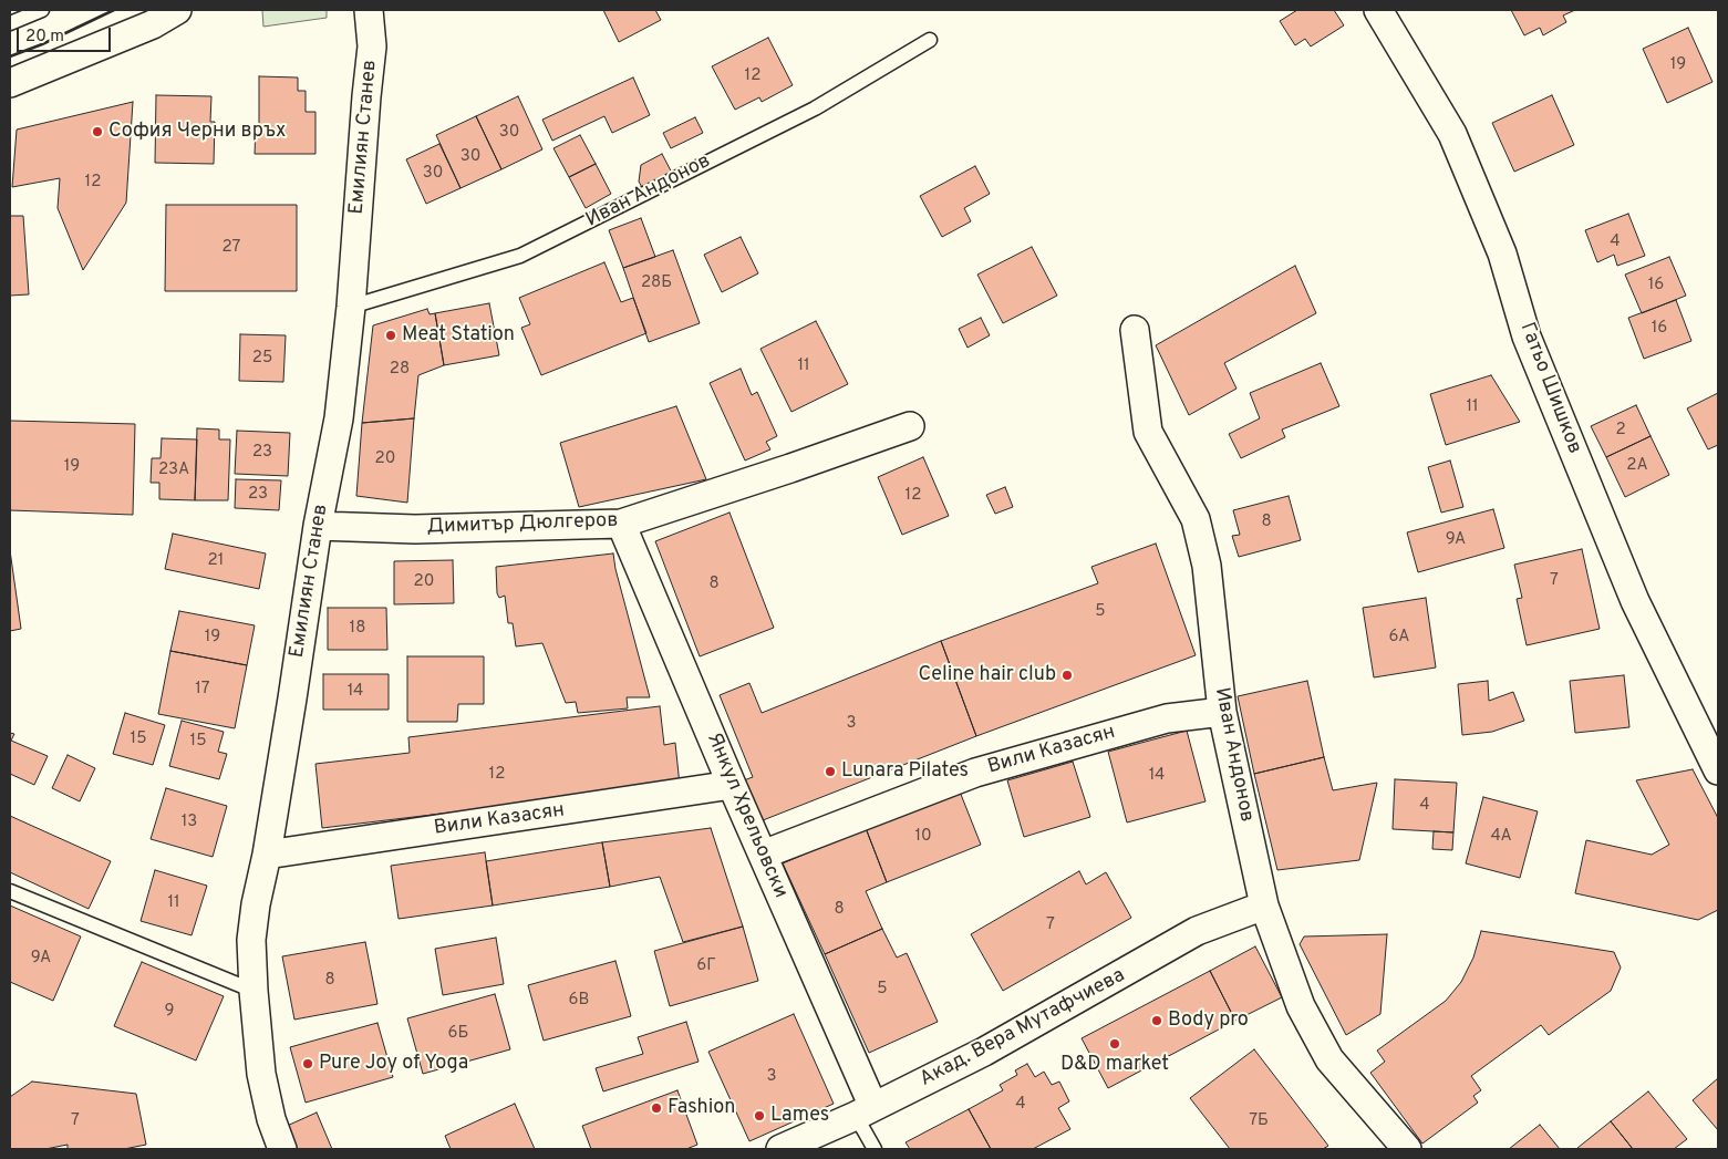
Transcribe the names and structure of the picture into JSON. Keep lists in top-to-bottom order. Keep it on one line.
{"streets":{"street":["Емилиян Станев","Иван Андонов","Гатьо Шишков","Димитър Дюлгеров","Вили Казасян","Янкул Хрельовски","Акад. Вера Мутафчиева"]},"crossings":[["Емилиян Станев","Иван Андонов"],["Емилиян Станев","Димитър Дюлгеров"],["Емилиян Станев","Вили Казасян"],["Иван Андонов","Вили Казасян"],["Иван Андонов","Акад. Вера Мутафчиева"],["Димитър Дюлгеров","Янкул Хрельовски"],["Вили Казасян","Янкул Хрельовски"],["Янкул Хрельовски","Акад. Вера Мутафчиева"]],"places":["София Черни връх","Meat Station","Celine hair club","Lunara Pilates","Body pro","D&D market","Pure Joy of Yoga","Fashion","Lames"],"house_numbers":["19","12","30","30","30","12","4","27","28Б","16","16","25","11","28","11","2","23","20","2А","19","23А","23","12","8","9А","21","7","20","8","5","18","19","6А","17","14","3","15","15","12","14","4","13","10","4А","11","8","7","9А","6Г","8","5","6В","9","6Б","3","4","7","7Б"],"scale_bar":"20 m"}
